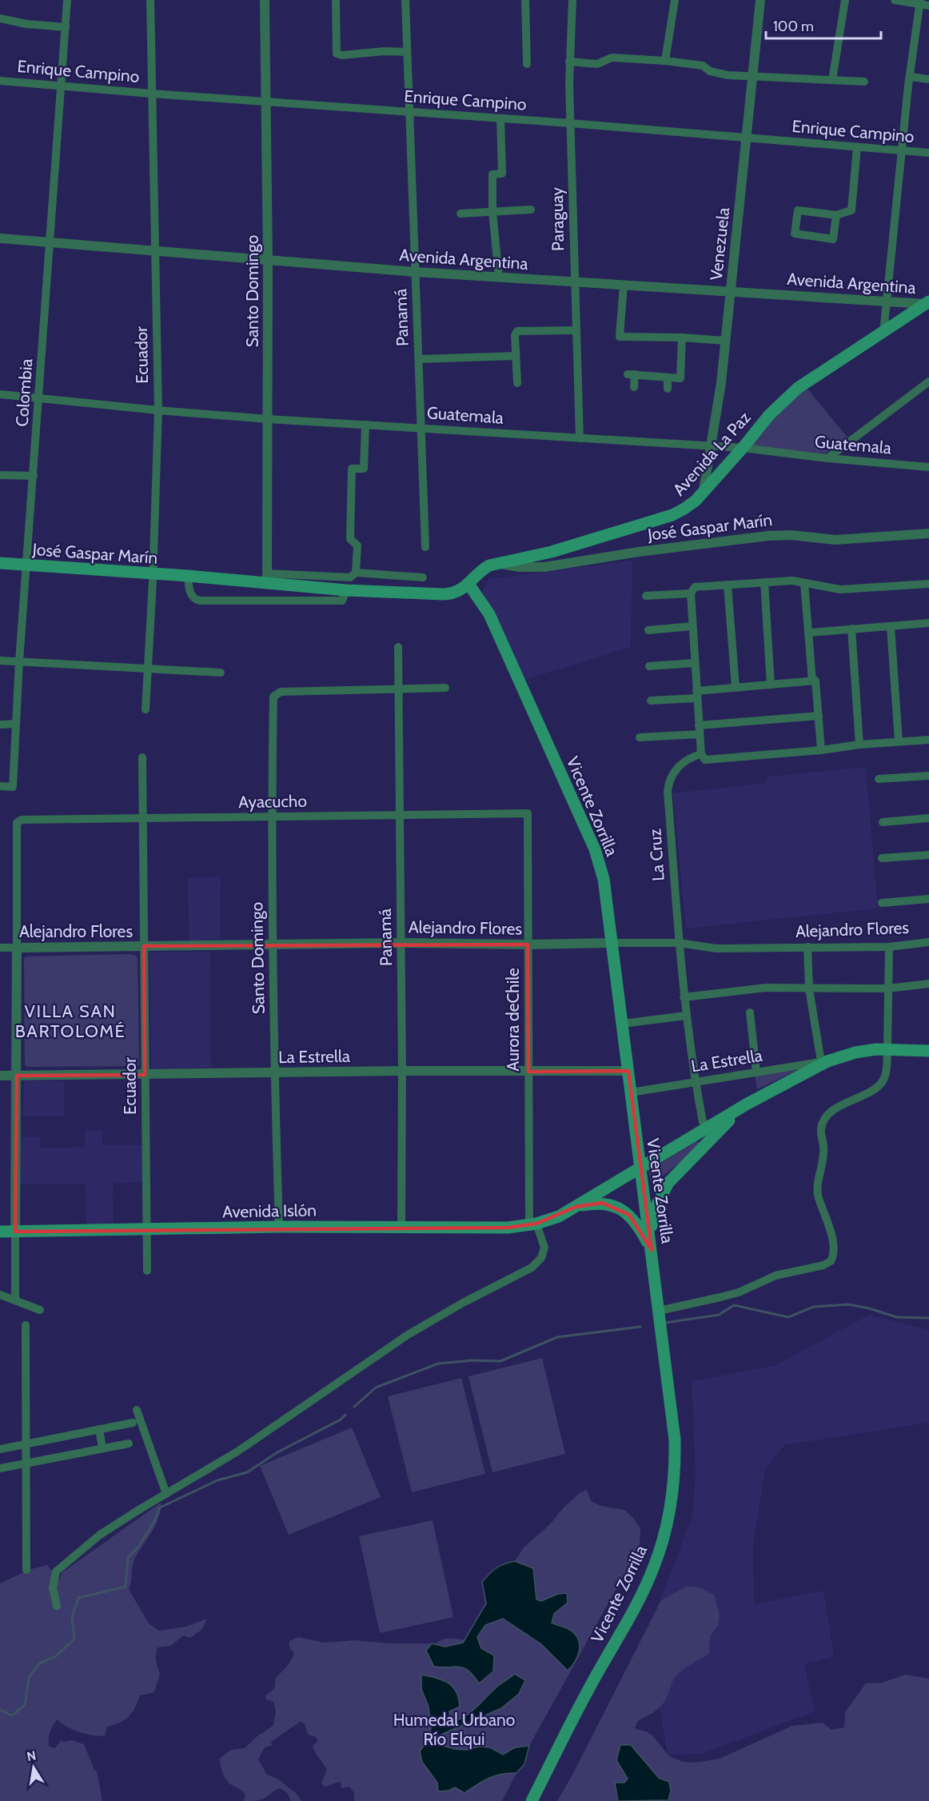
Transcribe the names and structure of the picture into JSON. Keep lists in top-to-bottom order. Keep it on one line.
{"streets":{"main road":["Avenida La Paz","José Gaspar Marín","Vicente Zorrilla","Avenida Islón"],"street":["Enrique Campino","Paraguay","Venezuela","Avenida Argentina","Santo Domingo","Panamá","Ecuador","Colombia","Guatemala","Ayacucho","La Cruz","Alejandro Flores","Aurora deChile","La Estrella"]},"crossings":[["Enrique Campino","Paraguay"],["Enrique Campino","Venezuela"],["Enrique Campino","Santo Domingo"],["Enrique Campino","Panamá"],["Enrique Campino","Ecuador"],["Enrique Campino","Colombia"],["Paraguay","Avenida Argentina"],["Paraguay","Guatemala"],["Venezuela","Avenida Argentina"],["Venezuela","Guatemala"],["Venezuela","Avenida La Paz"],["Avenida Argentina","Santo Domingo"],["Avenida Argentina","Panamá"],["Avenida Argentina","Ecuador"],["Avenida Argentina","Colombia"],["Avenida Argentina","Avenida La Paz"],["Santo Domingo","Panamá"],["Santo Domingo","Guatemala"],["Santo Domingo","José Gaspar Marín"],["Santo Domingo","Ayacucho"],["Santo Domingo","Alejandro Flores"],["Santo Domingo","La Estrella"],["Santo Domingo","Avenida Islón"],["Panamá","Guatemala"],["Panamá","Ayacucho"],["Panamá","Alejandro Flores"],["Panamá","La Estrella"],["Panamá","Avenida Islón"],["Ecuador","Guatemala"],["Ecuador","José Gaspar Marín"],["Ecuador","Ayacucho"],["Ecuador","Alejandro Flores"],["Ecuador","La Estrella"],["Ecuador","Avenida Islón"],["Colombia","Guatemala"],["Colombia","José Gaspar Marín"],["Guatemala","Avenida La Paz"],["Avenida La Paz","José Gaspar Marín"],["Avenida La Paz","Vicente Zorrilla"],["José Gaspar Marín","Vicente Zorrilla"],["Ayacucho","Alejandro Flores"],["Ayacucho","Aurora deChile"],["Vicente Zorrilla","Alejandro Flores"],["Vicente Zorrilla","La Estrella"],["Vicente Zorrilla","Avenida Islón"],["La Cruz","Alejandro Flores"],["La Cruz","La Estrella"],["La Cruz","Avenida Islón"],["Alejandro Flores","Aurora deChile"],["Aurora deChile","La Estrella"],["Aurora deChile","Avenida Islón"],["La Estrella","Avenida Islón"]],"districts":["VILLA SAN BARTOLOMÉ"],"parks":["Humedal Urbano Río Elqui"],"scale_bar":"100 m","north":"top"}
